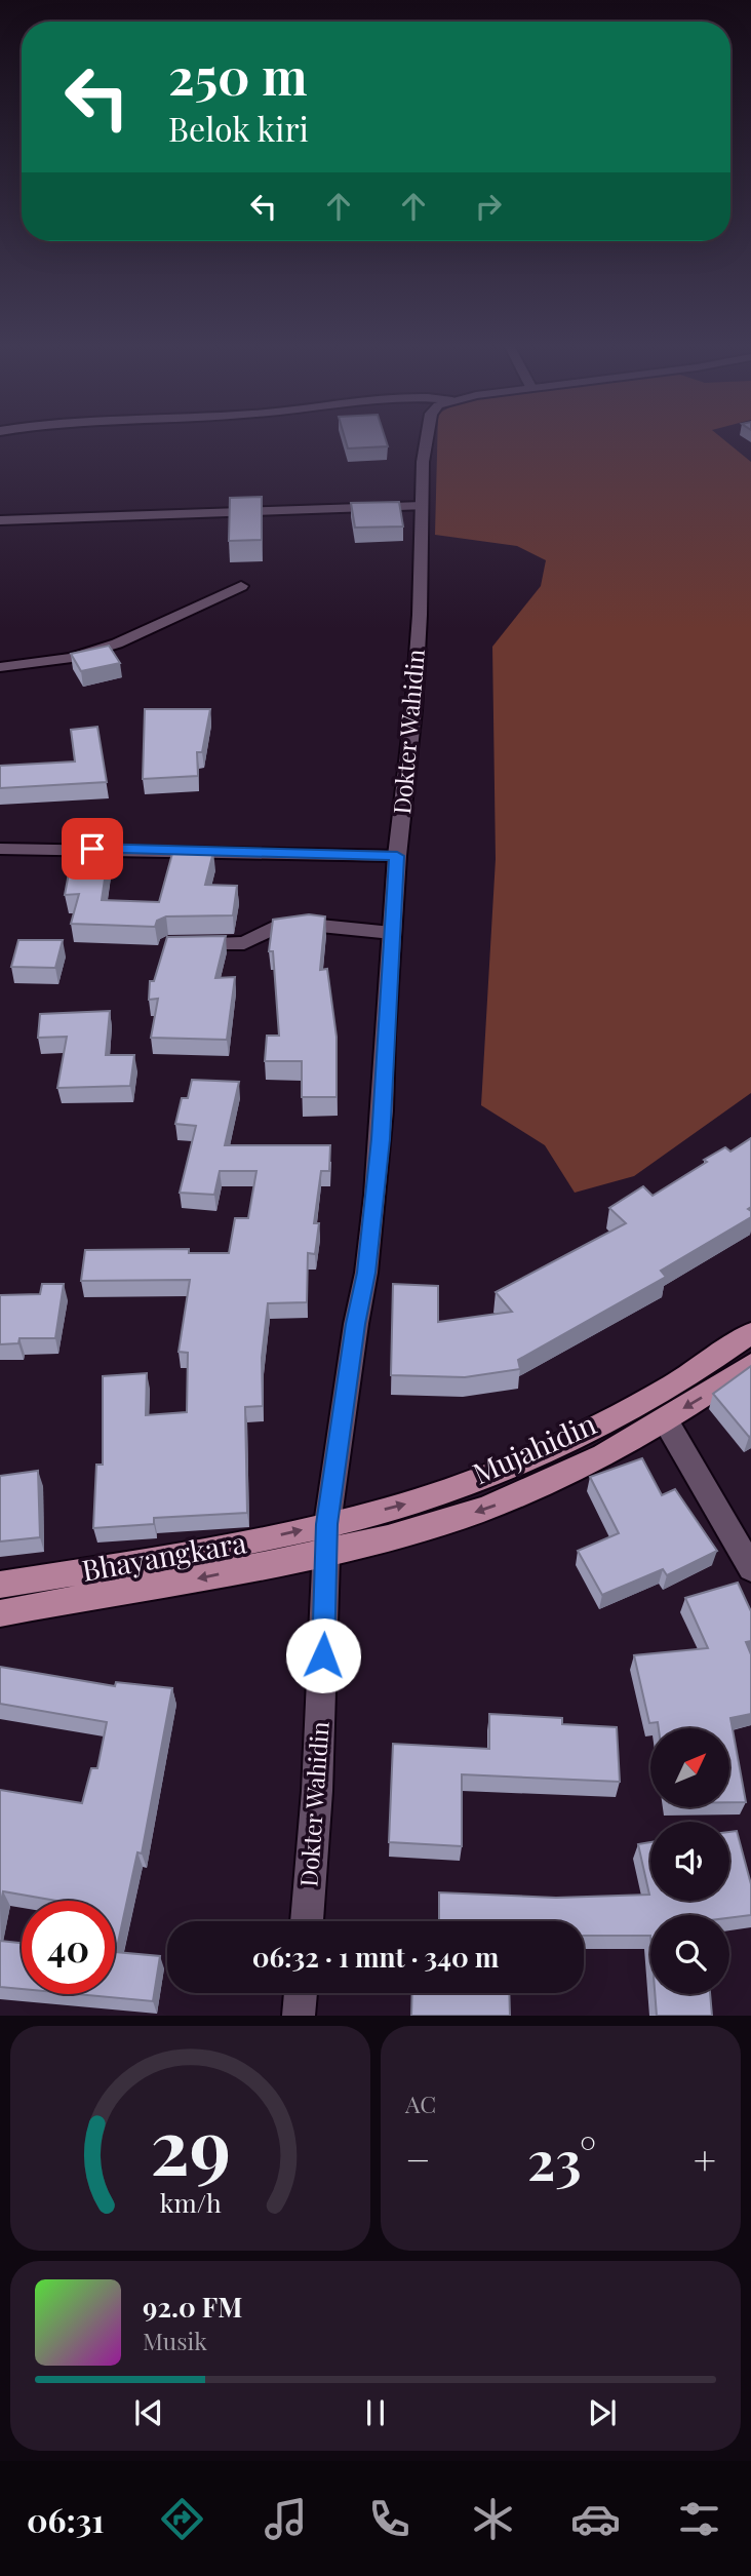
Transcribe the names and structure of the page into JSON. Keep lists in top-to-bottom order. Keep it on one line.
{"streets":{"main road":["Mujahidin","Bhayangkara"],"street":["Dokter Wahidin"]},"crossings":[["Dokter Wahidin","Mujahidin"],["Dokter Wahidin","Bhayangkara"],["Mujahidin","Bhayangkara"]],"north":"top right","page":{"turn":["250 m","Belok kiri"],"limit":"40","trip":"06:32 · 1 mnt · 340 m","tile":"AC","heat":["−","23°","+"],"song":["92.0 FM","Musik"],"tabs":"06:31","gauge":["29","km/h"]}}
